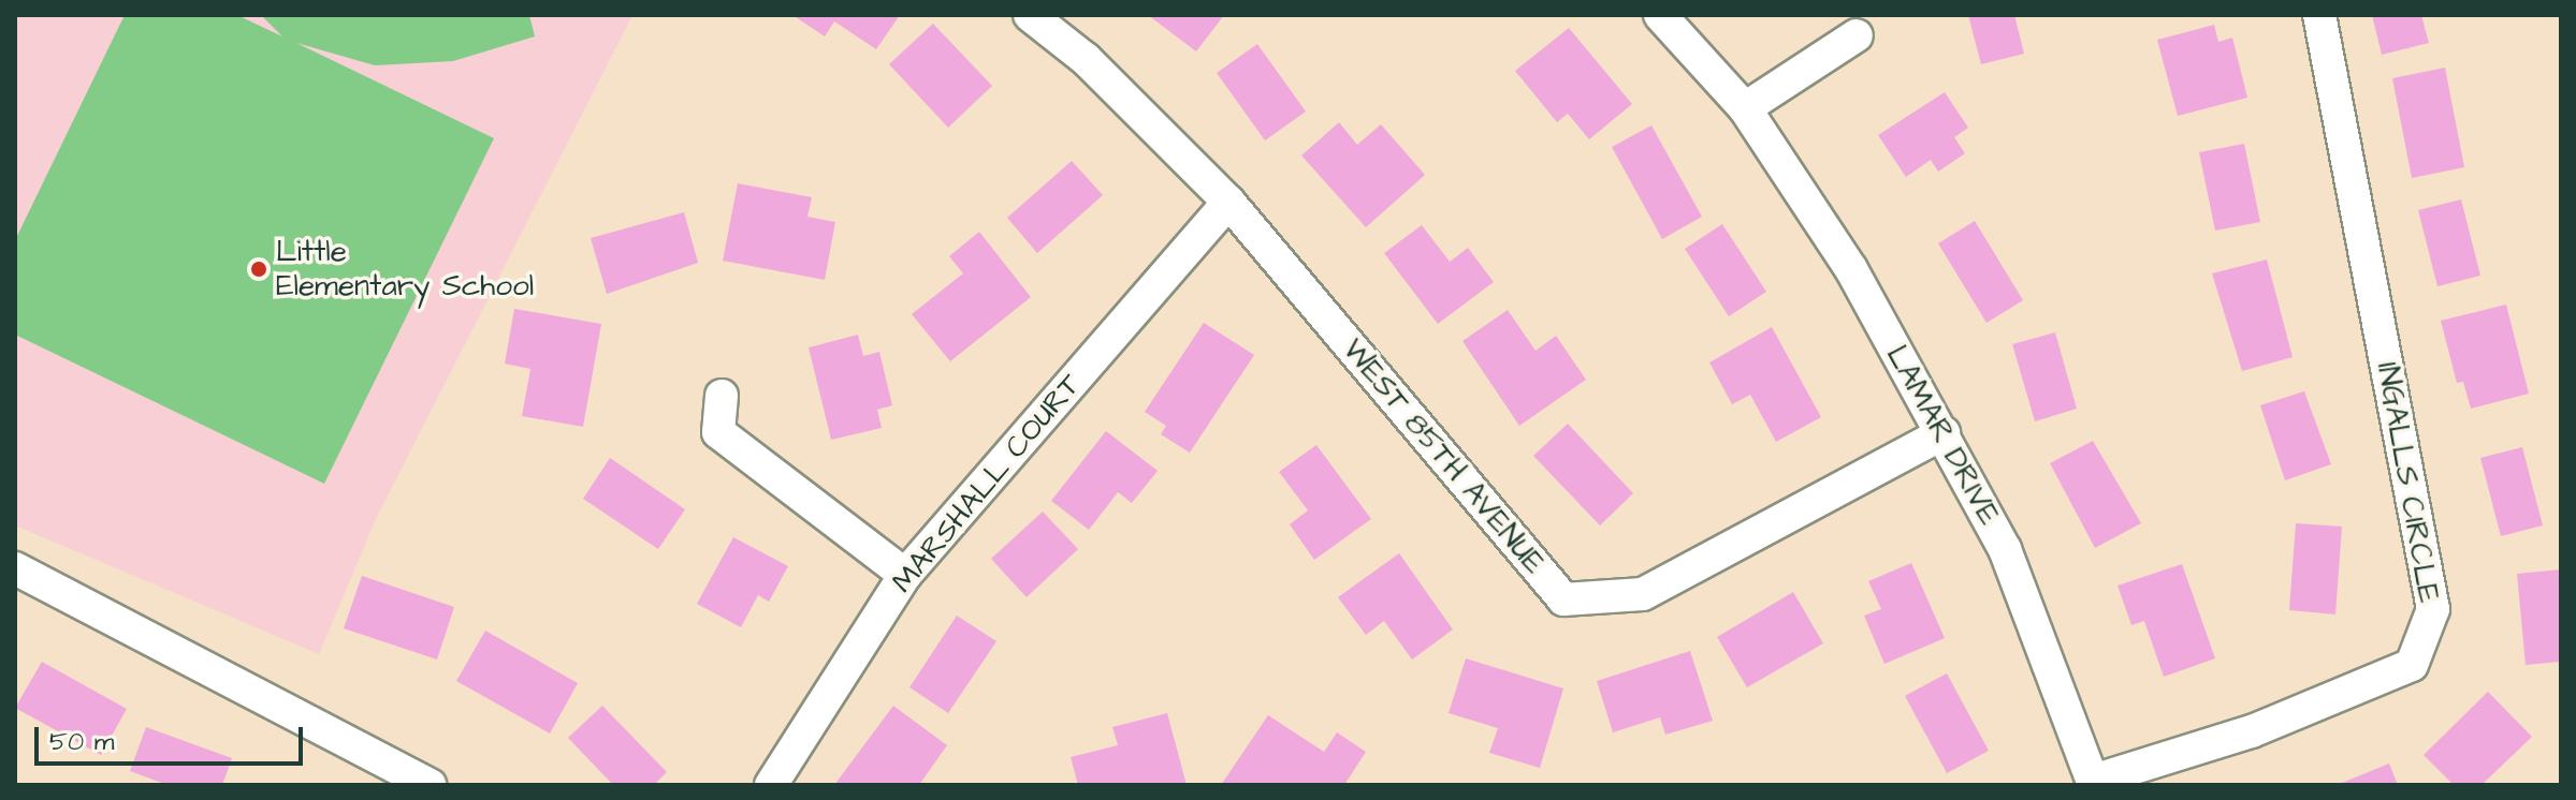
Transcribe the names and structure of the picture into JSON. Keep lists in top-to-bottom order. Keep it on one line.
{"streets":{"street":["LAMAR DRIVE","WEST 85TH AVENUE","INGALLS CIRCLE","MARSHALL COURT"]},"crossings":[["LAMAR DRIVE","WEST 85TH AVENUE"],["LAMAR DRIVE","INGALLS CIRCLE"],["WEST 85TH AVENUE","MARSHALL COURT"]],"places":["Little Elementary School"],"scale_bar":"50 m"}
